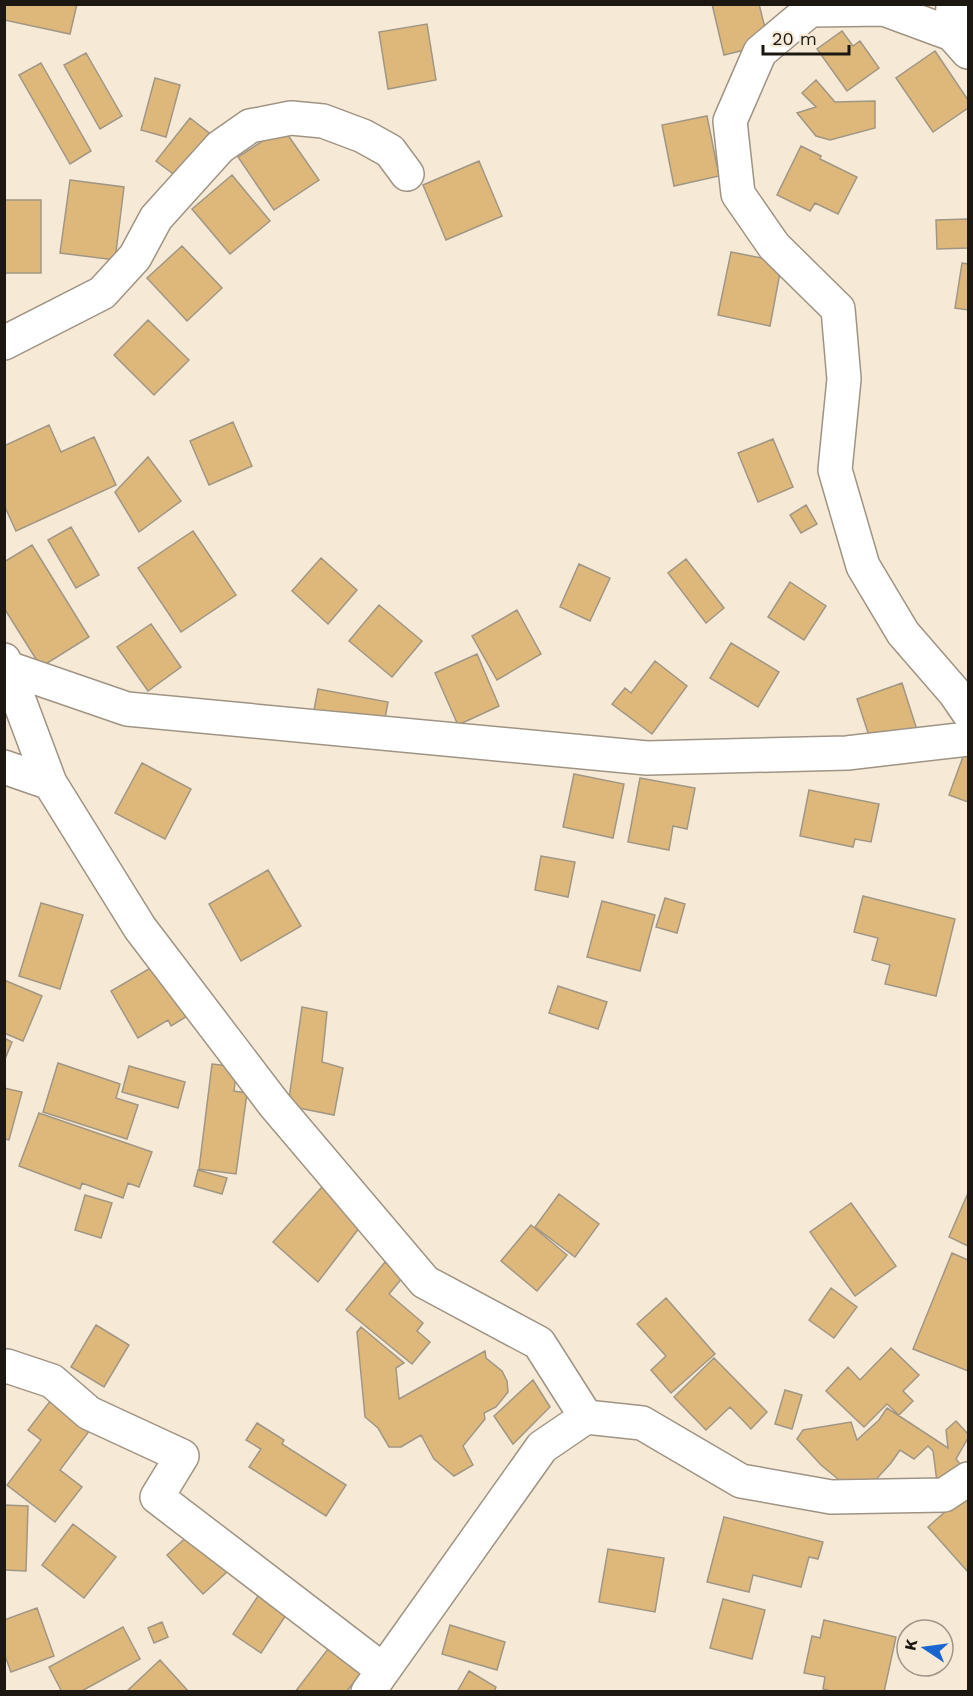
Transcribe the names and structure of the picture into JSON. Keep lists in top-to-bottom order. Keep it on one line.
{"scale_bar":"20 m","north":"left"}
